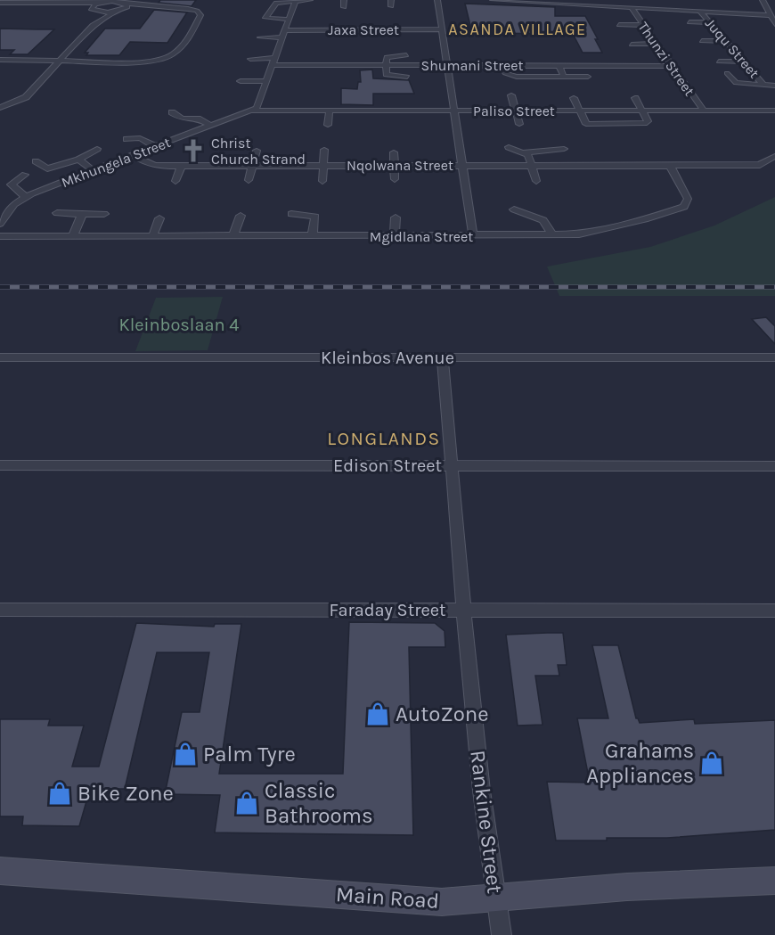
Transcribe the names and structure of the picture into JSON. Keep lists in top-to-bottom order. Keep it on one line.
{"streets":{"main road":["Main Road"],"street":["Jaxa Street","Juqu Street","Thunzi Street","Shumani Street","Paliso Street","Mkhungela Street","Nqolwana Street","Mgidlana Street","Kleinbos Avenue","Edison Street","Faraday Street","Rankine Street"]},"crossings":[["Thunzi Street","Shumani Street"],["Thunzi Street","Paliso Street"],["Paliso Street","Mkhungela Street"],["Mkhungela Street","Nqolwana Street"],["Nqolwana Street","Mgidlana Street"],["Kleinbos Avenue","Rankine Street"],["Edison Street","Rankine Street"],["Faraday Street","Rankine Street"],["Rankine Street","Main Road"]],"districts":["ASANDA VILLAGE","LONGLANDS"],"parks":["Kleinboslaan 4"],"places":{"church":["Christ Church Strand"],"shop":["AutoZone","Palm Tyre","Grahams Appliances","Bike Zone","Classic Bathrooms"]}}
